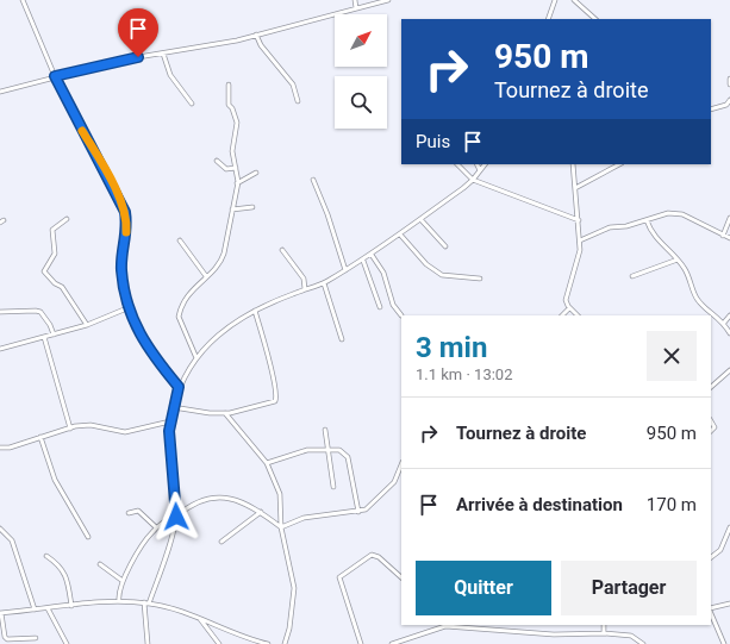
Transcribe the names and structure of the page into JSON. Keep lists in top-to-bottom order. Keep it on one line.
{"north":"top right","page":{"turn":["950 m","Tournez à droite"],"then":"Puis","heading":["3 min","1.1 km · 13:02"],"list":[{"name":"Tournez à droite","value":"950 m"},{"name":"Arrivée à destination","value":"170 m"}],"buttons":["Quitter","Partager"]}}
